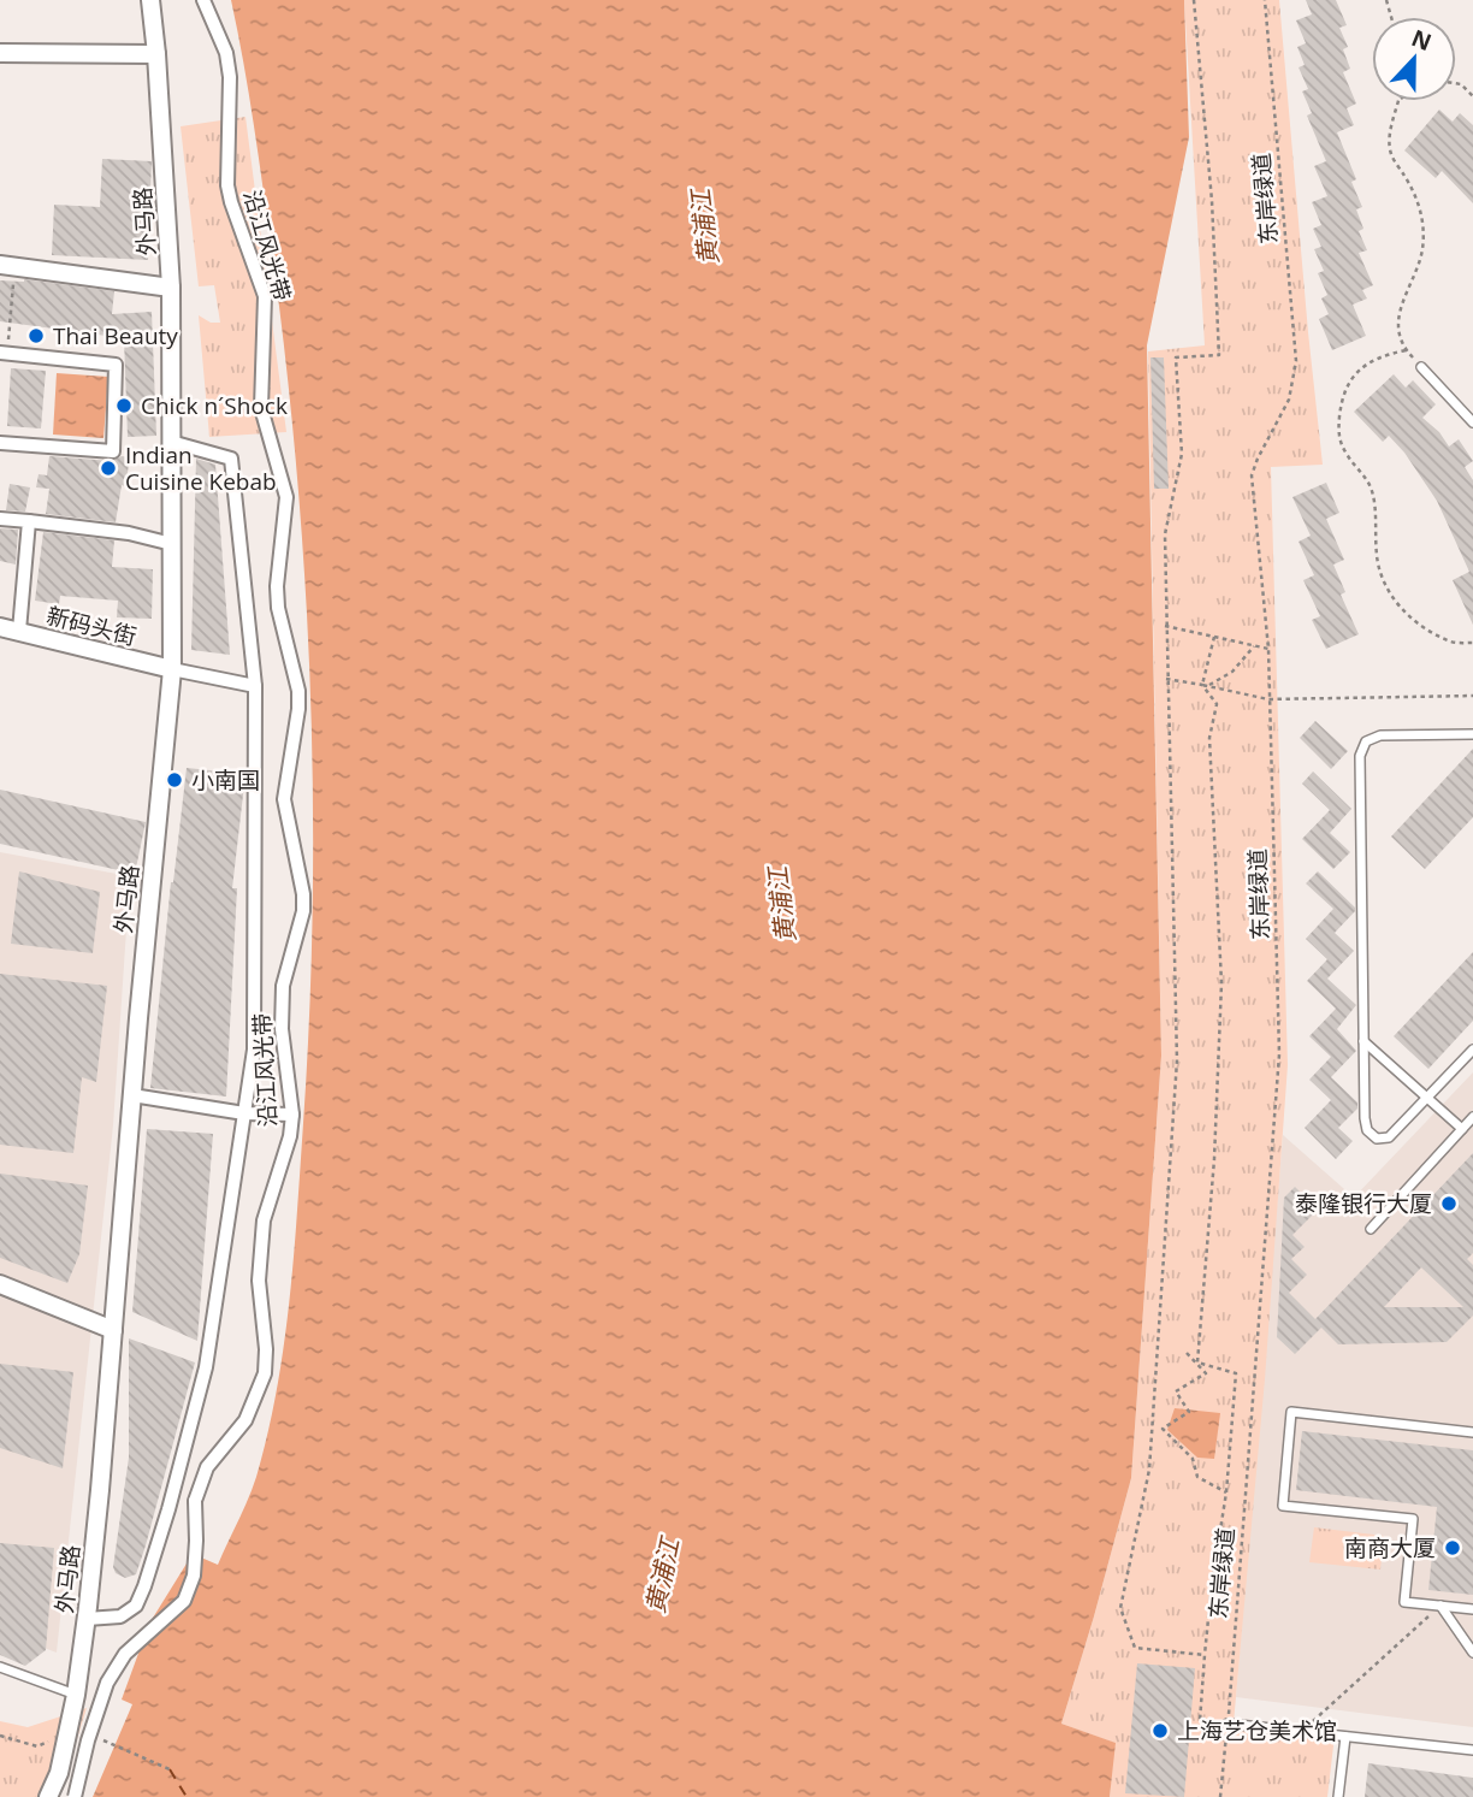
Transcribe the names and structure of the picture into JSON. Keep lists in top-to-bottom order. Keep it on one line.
{"streets":{"street":["外马路","沿江风光带","新码头街"],"path":["东岸绿道"]},"crossings":[["外马路","新码头街"]],"water":["黄浦江"],"places":["Thai Beauty","Chick n´Shock","Indian Cuisine Kebab","小南国","泰隆银行大厦","南商大厦","上海艺仓美术馆"],"north":"top"}
